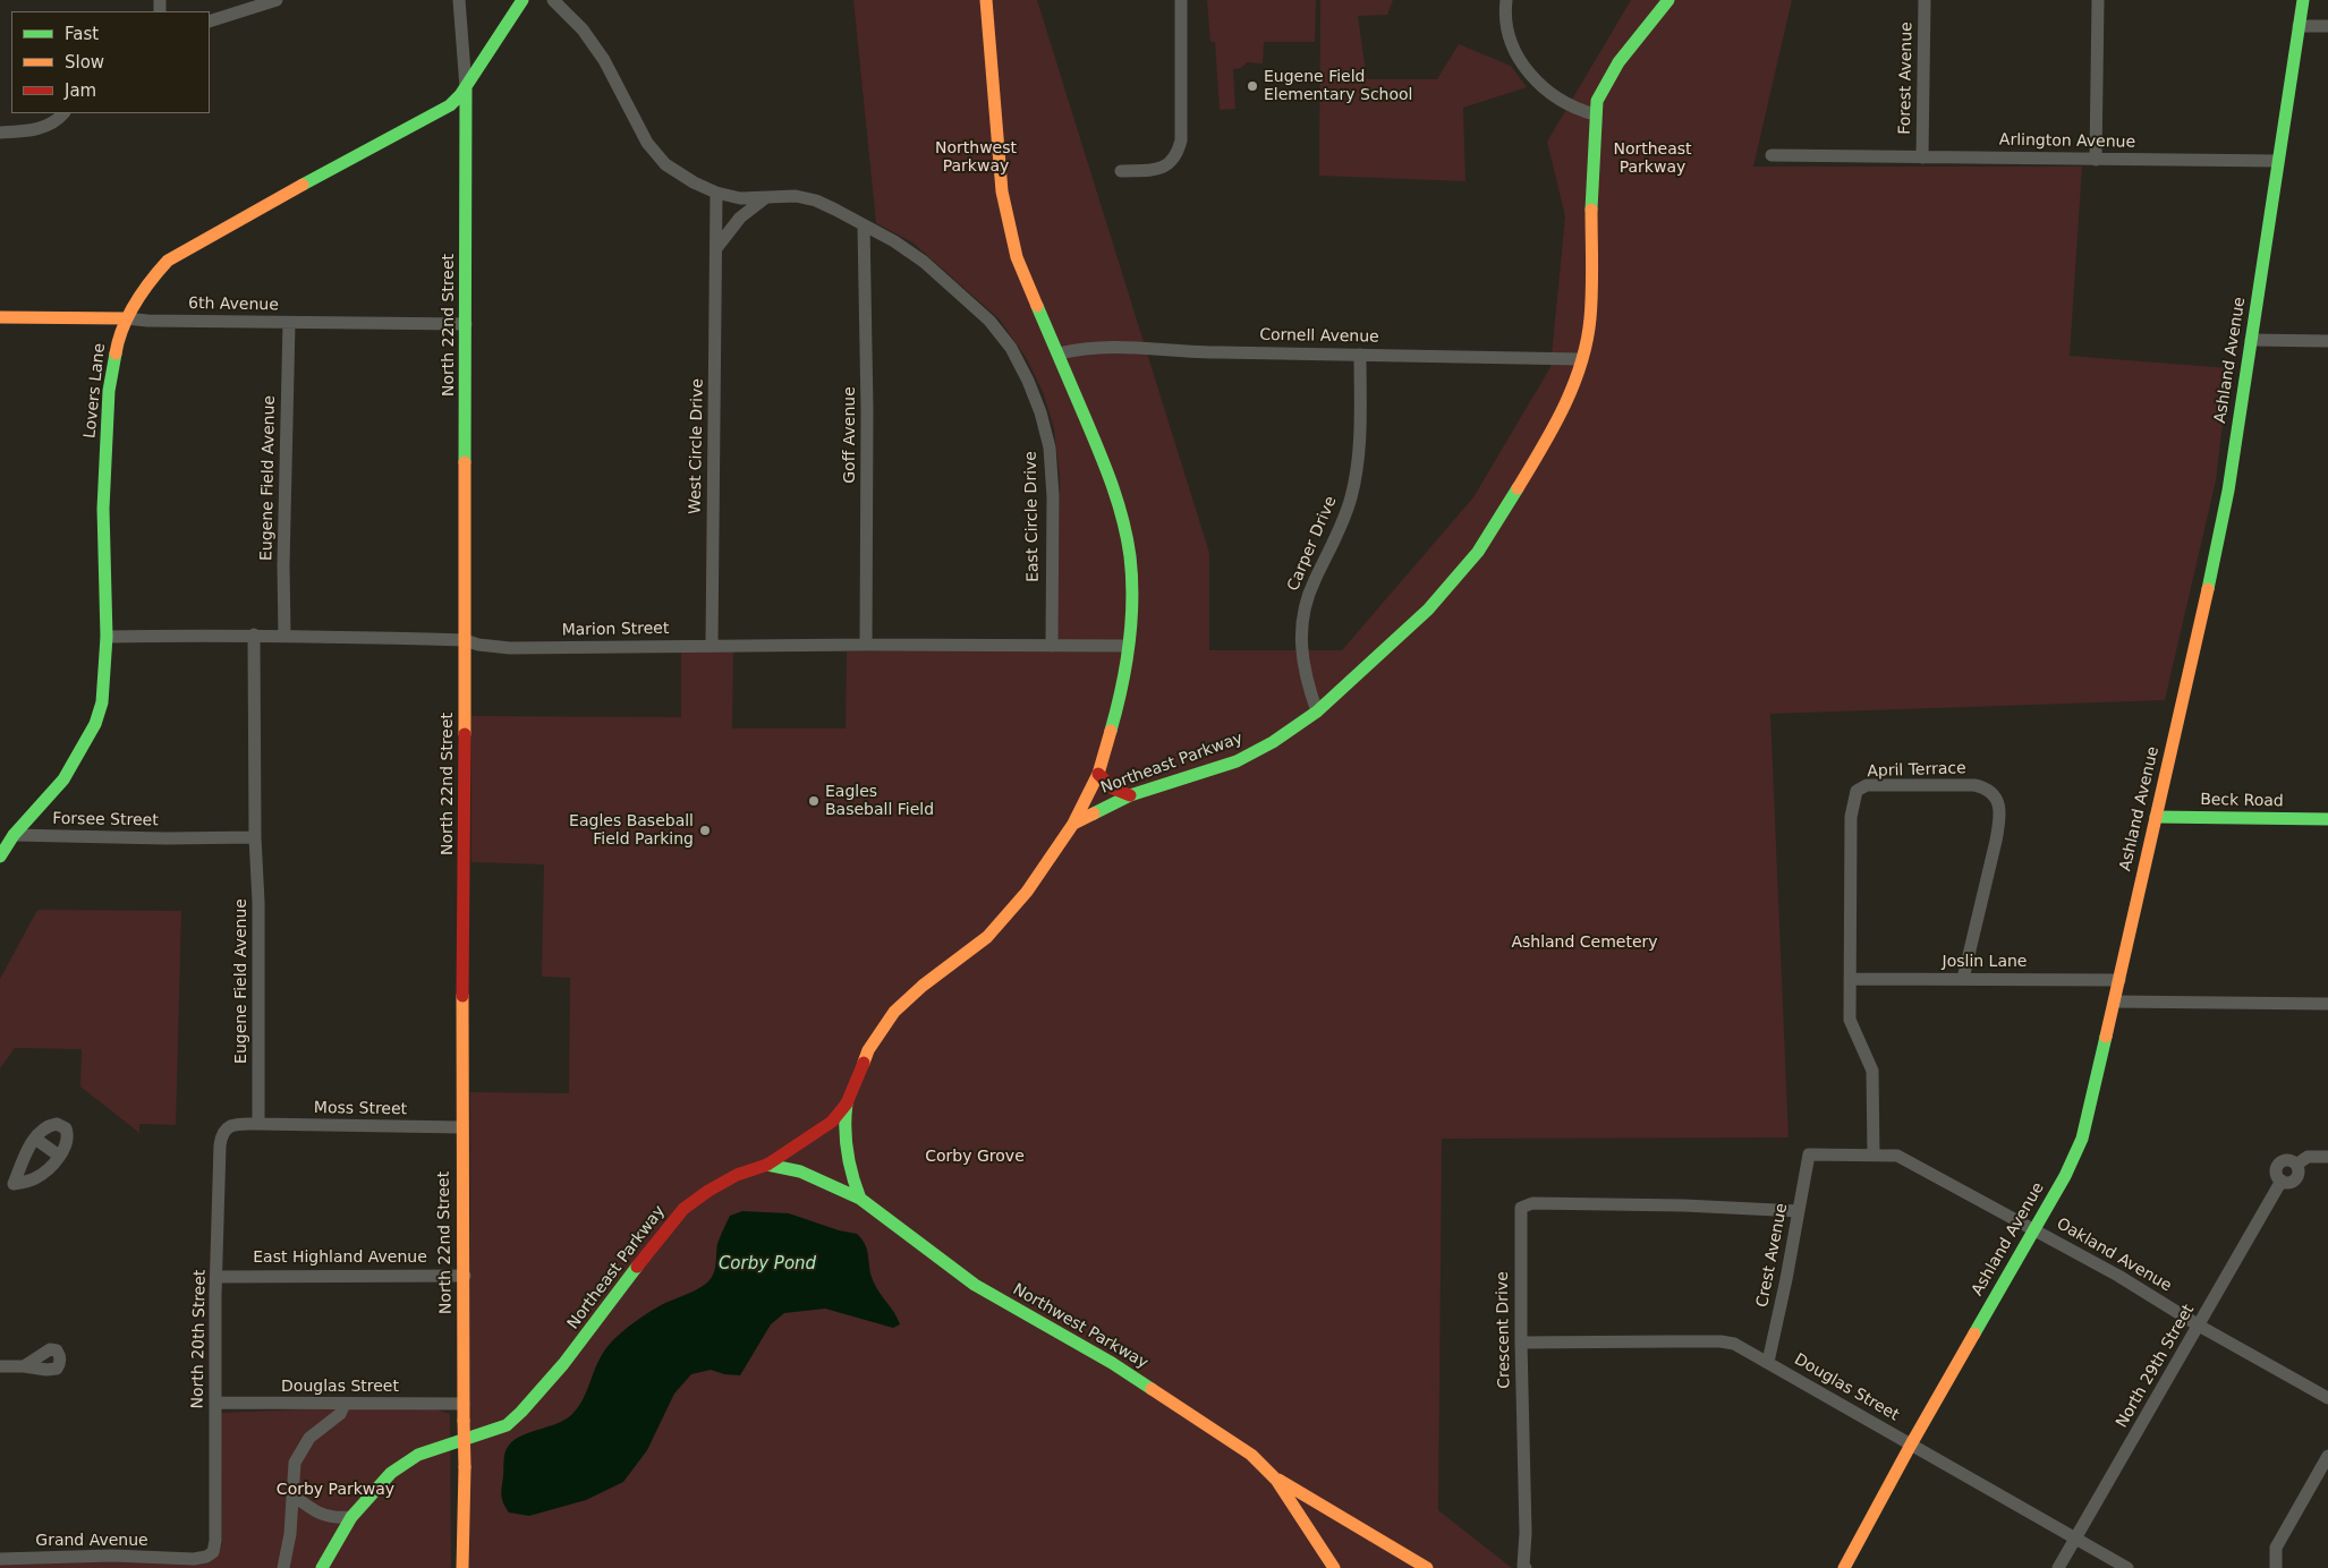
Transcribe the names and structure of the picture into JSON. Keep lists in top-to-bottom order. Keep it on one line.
{"streets":{"street":["Forest Avenue","Arlington Avenue","6th Avenue","North 22nd Street","Cornell Avenue","Ashland Avenue","Lovers Lane","Goff Avenue","West Circle Drive","Eugene Field Avenue","East Circle Drive","Carper Drive","Marion Street","Northeast Parkway","April Terrace","Beck Road","Forsee Street","Joslin Lane","Moss Street","Crest Avenue","Oakland Avenue","East Highland Avenue","Northwest Parkway","Crescent Drive","North 20th Street","North 29th Street","Douglas Street","Grand Avenue"]},"crossings":[["Forest Avenue","Arlington Avenue"],["Arlington Avenue","Ashland Avenue"],["6th Avenue","North 22nd Street"],["6th Avenue","Lovers Lane"],["6th Avenue","Eugene Field Avenue"],["North 22nd Street","Lovers Lane"],["North 22nd Street","Marion Street"],["North 22nd Street","Moss Street"],["North 22nd Street","East Highland Avenue"],["North 22nd Street","Douglas Street"],["Cornell Avenue","Carper Drive"],["Cornell Avenue","Northeast Parkway"],["Ashland Avenue","Beck Road"],["Ashland Avenue","Joslin Lane"],["Ashland Avenue","Oakland Avenue"],["Ashland Avenue","Douglas Street"],["Lovers Lane","Marion Street"],["Lovers Lane","Forsee Street"],["Goff Avenue","East Circle Drive"],["Goff Avenue","Marion Street"],["West Circle Drive","East Circle Drive"],["West Circle Drive","Marion Street"],["Eugene Field Avenue","Marion Street"],["Eugene Field Avenue","Forsee Street"],["Eugene Field Avenue","Moss Street"],["Eugene Field Avenue","North 20th Street"],["East Circle Drive","Marion Street"],["Carper Drive","Northeast Parkway"],["Northeast Parkway","Northwest Parkway"],["April Terrace","Joslin Lane"],["Moss Street","North 20th Street"],["Crest Avenue","Oakland Avenue"],["Crest Avenue","Crescent Drive"],["Crest Avenue","Douglas Street"],["Oakland Avenue","North 29th Street"],["East Highland Avenue","North 20th Street"],["Crescent Drive","Douglas Street"],["North 20th Street","Douglas Street"],["North 20th Street","Grand Avenue"],["North 29th Street","Douglas Street"]],"water":["Corby Pond"],"parks":["Northwest Parkway","Northeast Parkway","Ashland Cemetery","Corby Grove","Corby Parkway"],"places":["Eugene Field Elementary School","Eagles Baseball Field","Eagles Baseball Field Parking"],"legend":["Fast","Slow","Jam"]}
